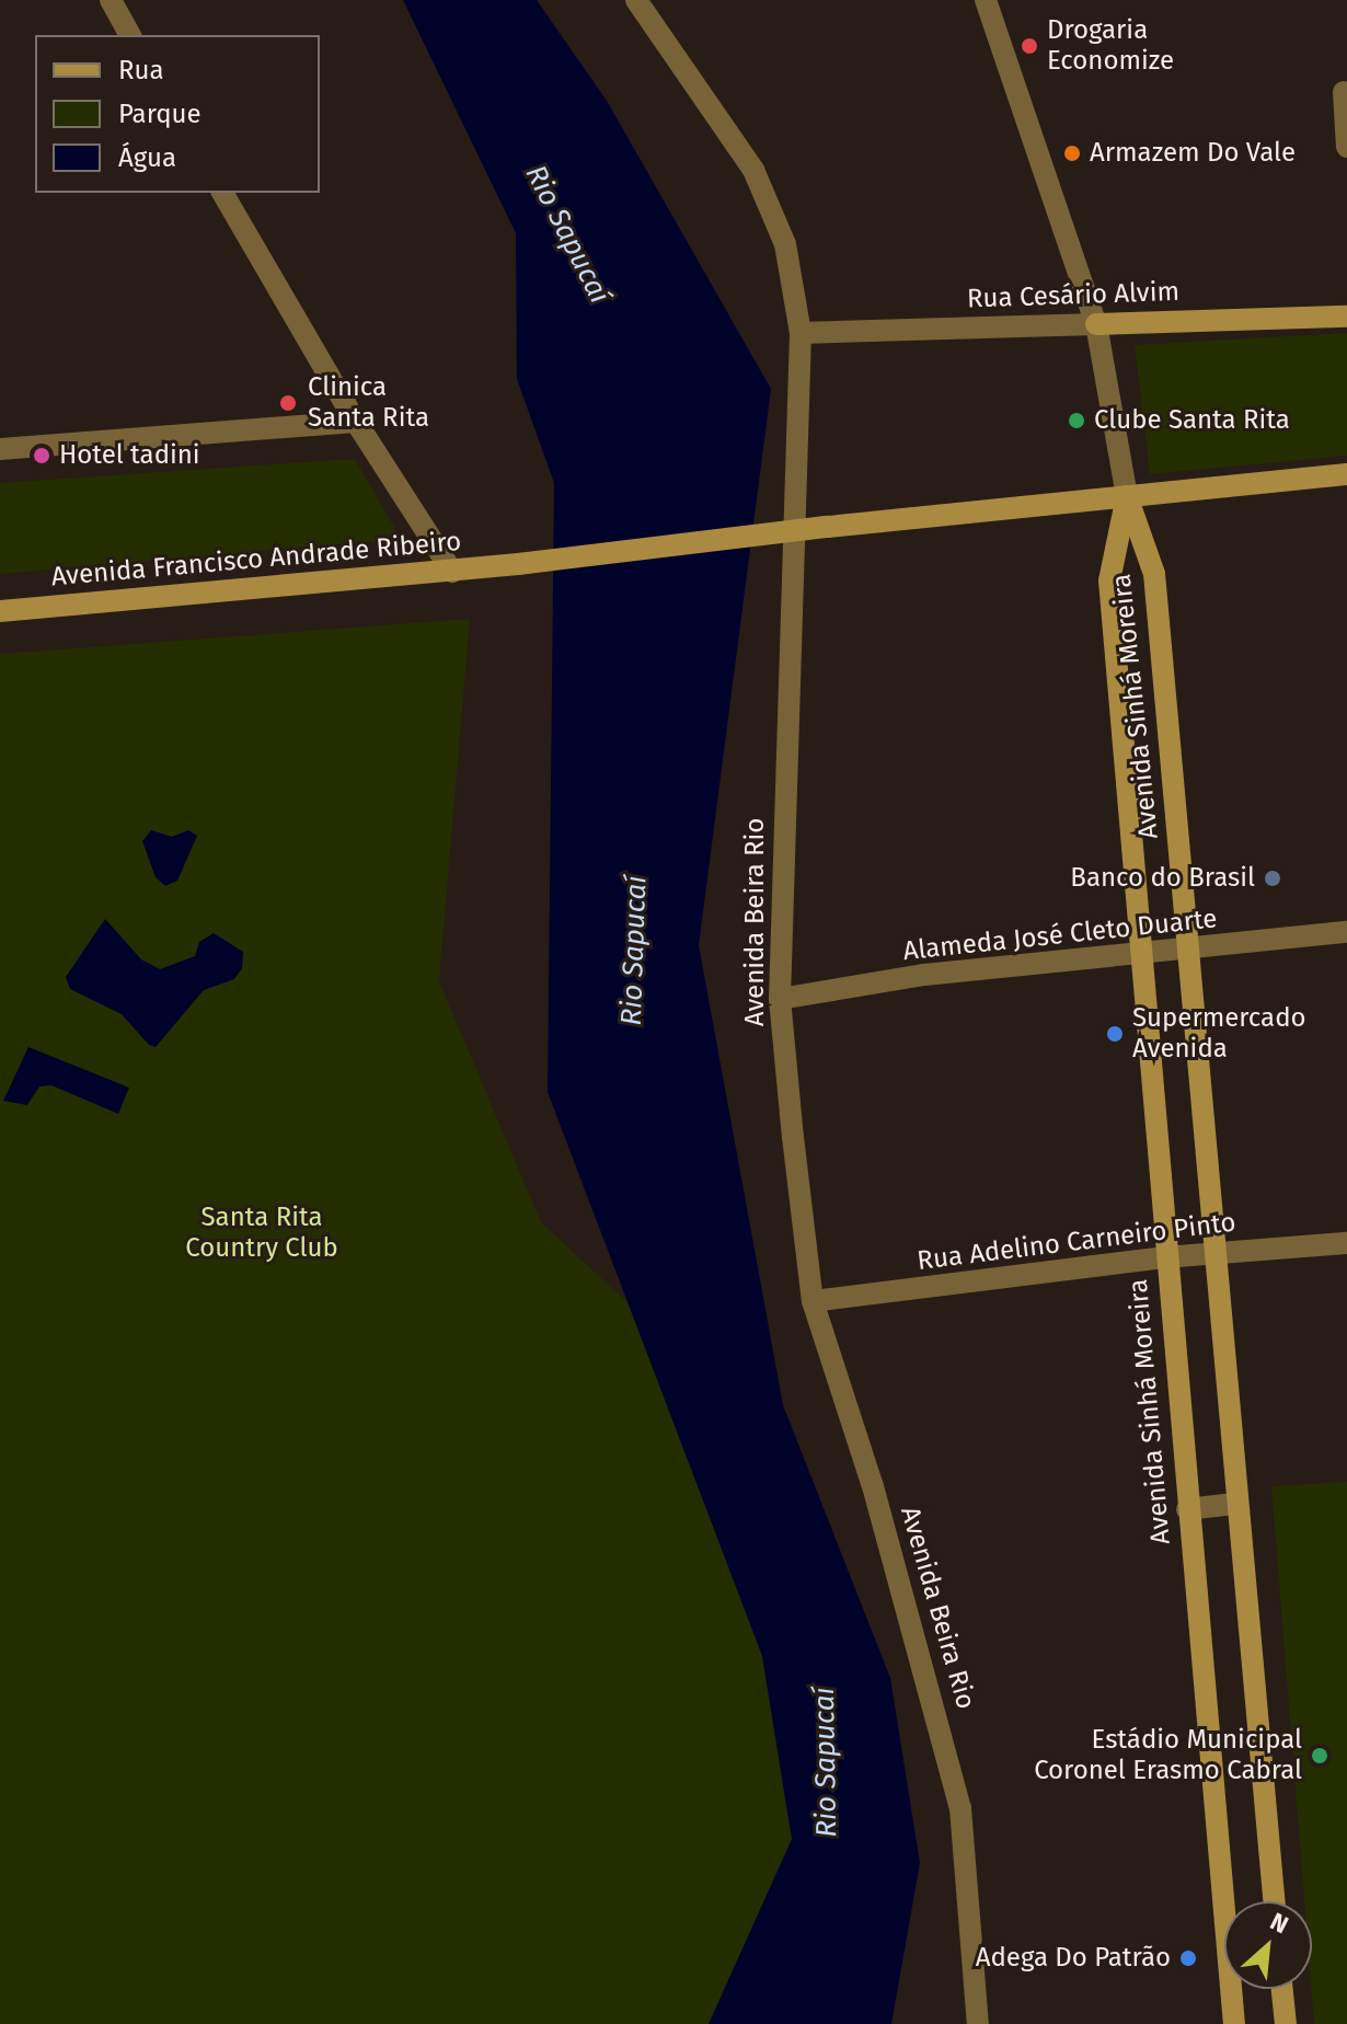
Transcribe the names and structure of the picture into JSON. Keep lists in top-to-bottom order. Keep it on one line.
{"streets":{"street":["Rua Cesário Alvim","Avenida Francisco Andrade Ribeiro","Avenida Sinhá Moreira","Avenida Beira Rio","Alameda José Cleto Duarte","Rua Adelino Carneiro Pinto"]},"crossings":[["Rua Cesário Alvim","Avenida Beira Rio"],["Avenida Francisco Andrade Ribeiro","Avenida Sinhá Moreira"],["Avenida Sinhá Moreira","Alameda José Cleto Duarte"],["Avenida Sinhá Moreira","Rua Adelino Carneiro Pinto"],["Avenida Beira Rio","Alameda José Cleto Duarte"],["Avenida Beira Rio","Rua Adelino Carneiro Pinto"]],"water":["Rio Sapucaí"],"parks":["Santa Rita Country Club"],"places":["Drogaria Economize","Armazem Do Vale","Clinica Santa Rita","Clube Santa Rita","Hotel tadini","Banco do Brasil","Supermercado Avenida","Estádio Municipal Coronel Erasmo Cabral","Adega Do Patrão"],"legend":["Rua","Parque","Água"],"north":"top right"}
